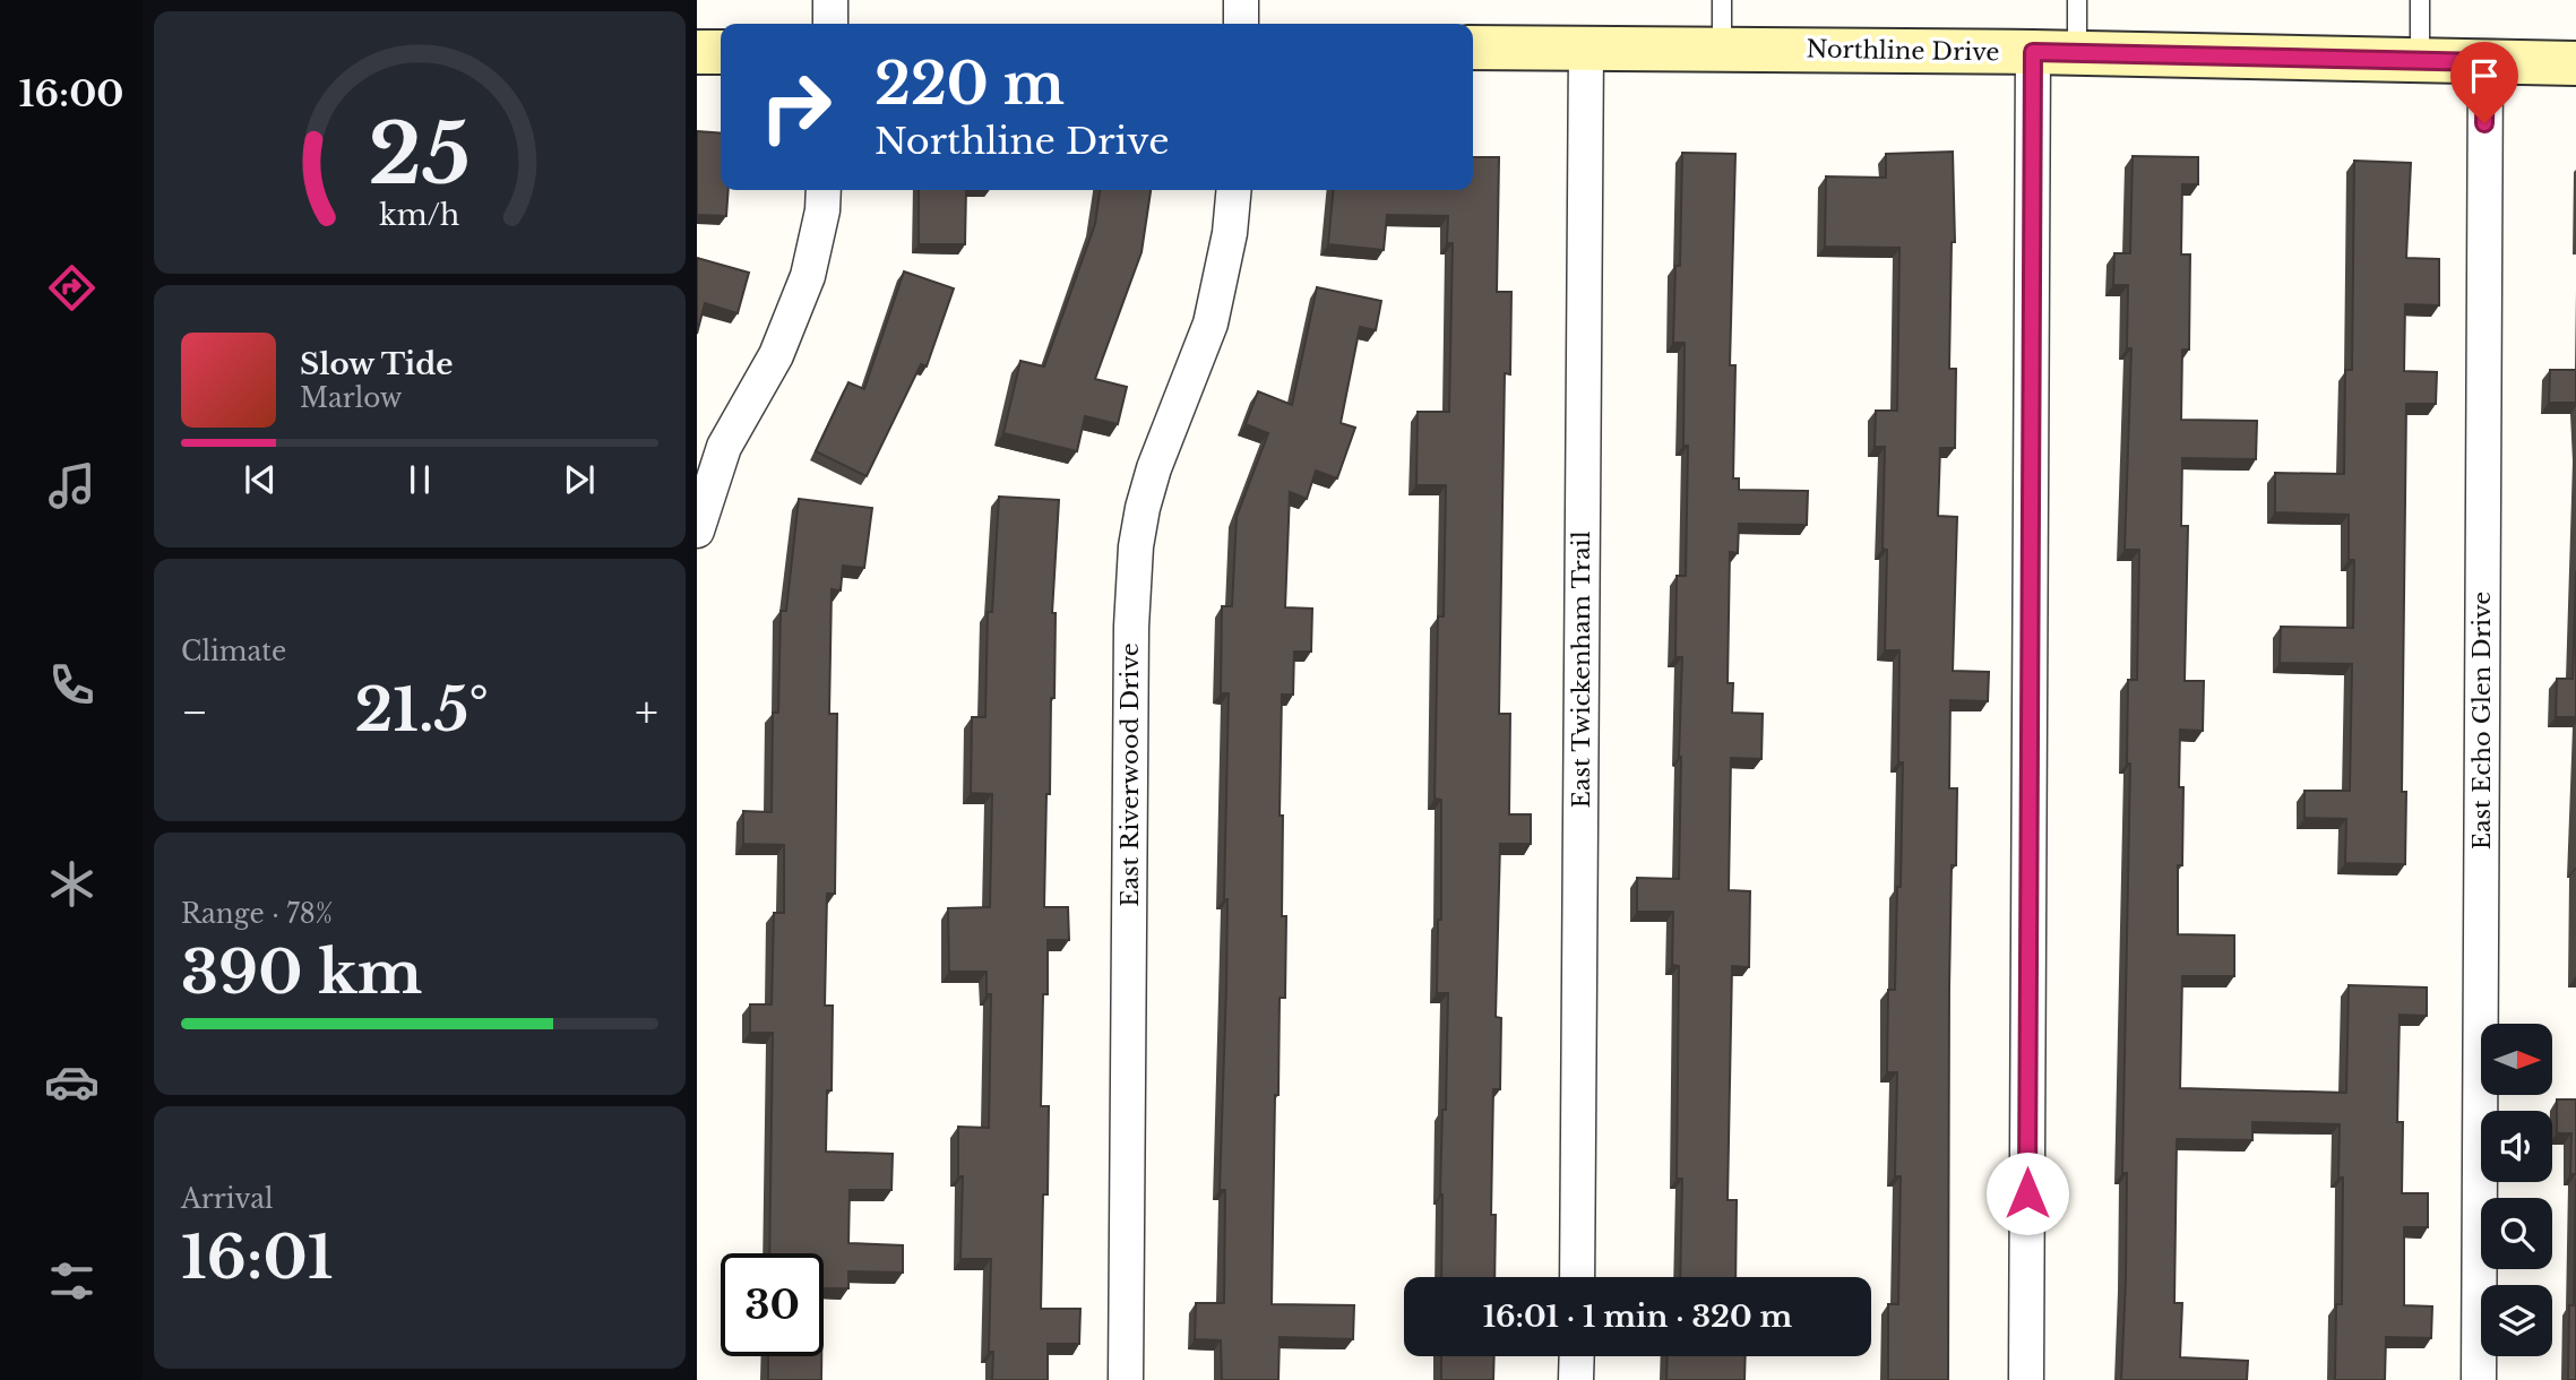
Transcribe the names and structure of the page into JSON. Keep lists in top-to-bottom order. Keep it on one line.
{"streets":{"street":["Northline Drive","East Twickenham Trail","East Echo Glen Drive","East Riverwood Drive"]},"crossings":[["Northline Drive","East Twickenham Trail"],["Northline Drive","East Echo Glen Drive"]],"north":"right","page":{"tabs":"16:00","turn":["220 m","Northline Drive"],"song":["Slow Tide","Marlow"],"tile":["Climate",["Range · 78%","390 km"],["Arrival","16:01"]],"heat":["−","21.5°","+"],"limit":"30","trip":"16:01 · 1 min · 320 m","gauge":["25","km/h"]}}
